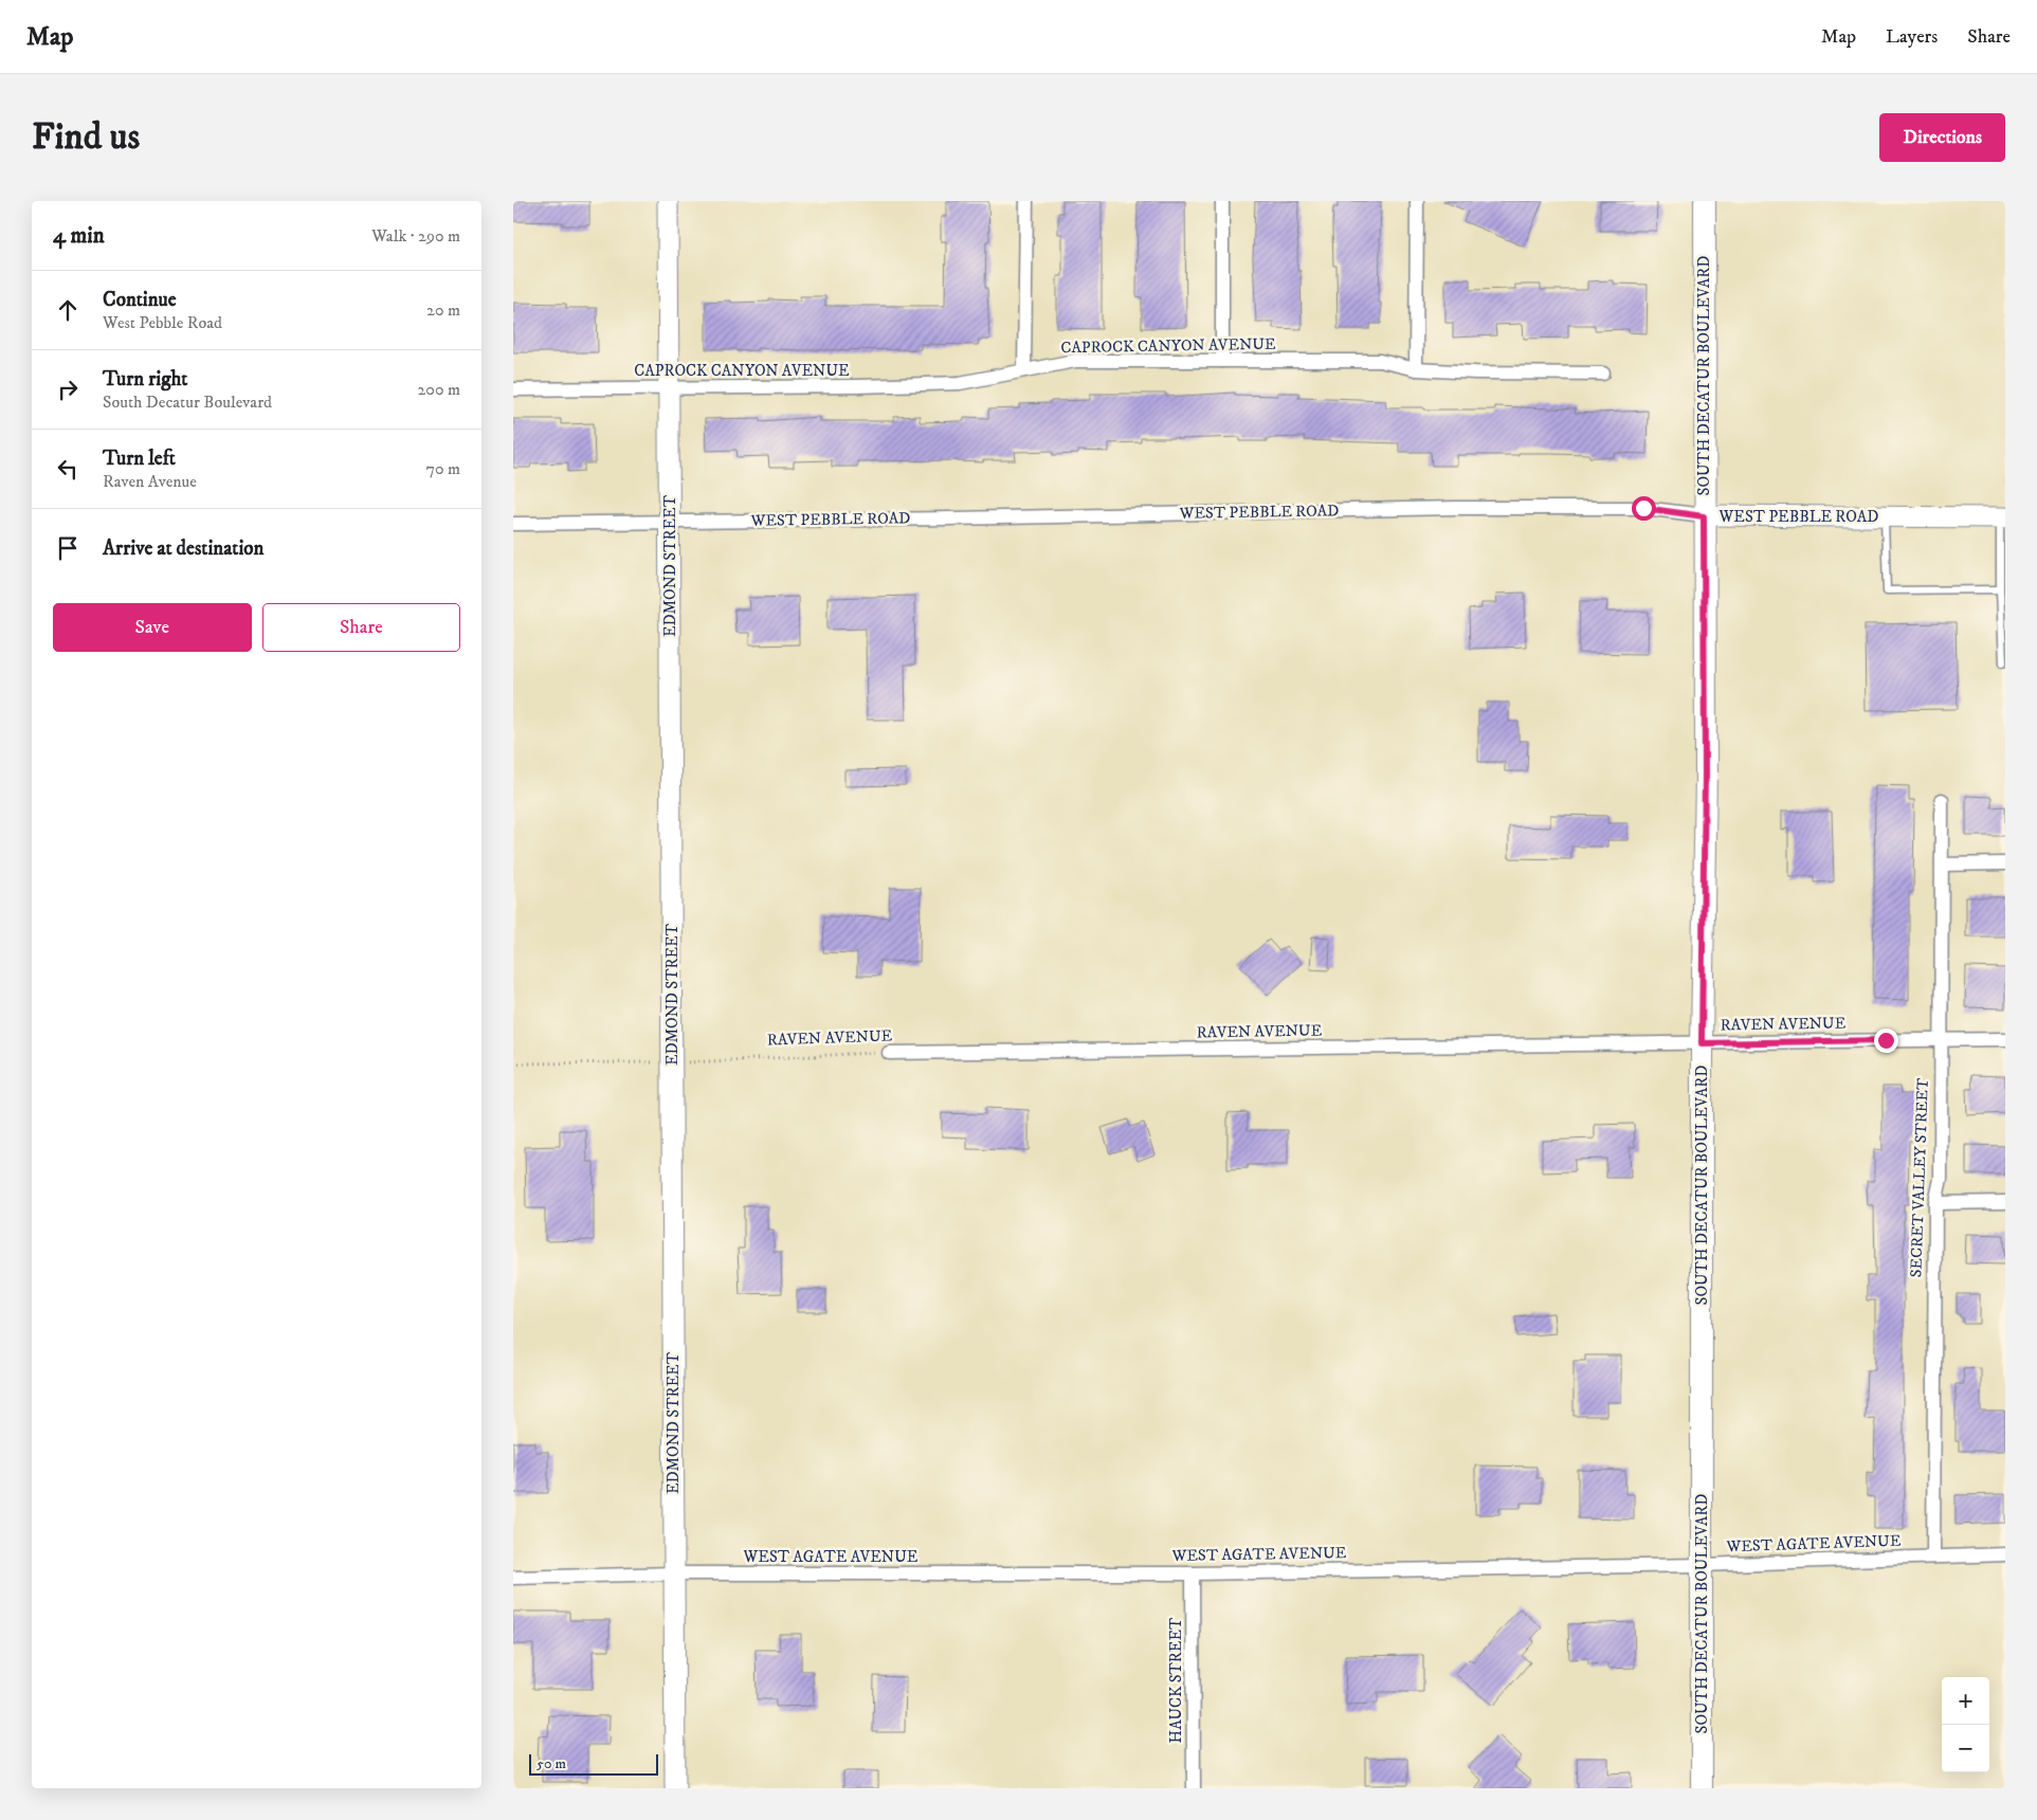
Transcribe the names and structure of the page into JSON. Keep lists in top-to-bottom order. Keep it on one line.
{"streets":{"main road":["SOUTH DECATUR BOULEVARD"],"street":["CAPROCK CANYON AVENUE","WEST PEBBLE ROAD","EDMOND STREET","RAVEN AVENUE","SECRET VALLEY STREET","WEST AGATE AVENUE","HAUCK STREET"]},"crossings":[["CAPROCK CANYON AVENUE","EDMOND STREET"],["SOUTH DECATUR BOULEVARD","WEST PEBBLE ROAD"],["SOUTH DECATUR BOULEVARD","RAVEN AVENUE"],["SOUTH DECATUR BOULEVARD","WEST AGATE AVENUE"],["WEST PEBBLE ROAD","EDMOND STREET"],["EDMOND STREET","RAVEN AVENUE"],["EDMOND STREET","WEST AGATE AVENUE"],["RAVEN AVENUE","SECRET VALLEY STREET"],["SECRET VALLEY STREET","WEST AGATE AVENUE"],["WEST AGATE AVENUE","HAUCK STREET"]],"scale_bar":"50 m","page":{"header":"Map","nav":["Map","Layers","Share"],"buttons":["Directions",["Save","Share"]],"title":"Find us","heading":["4 min","Walk · 290 m"],"list":[["Continue","West Pebble Road","20 m"],["Turn right","South Decatur Boulevard","200 m"],["Turn left","Raven Avenue","70 m"],"Arrive at destination"],"map_buttons":["+","−"],"scale":"50 m"}}
